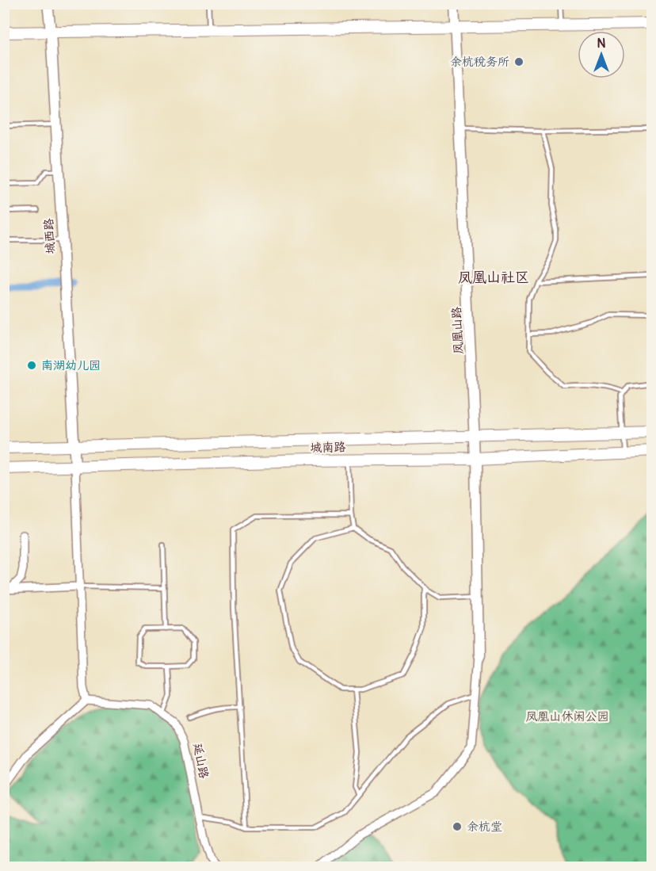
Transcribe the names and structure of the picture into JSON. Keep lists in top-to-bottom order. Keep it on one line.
{"streets":{"main road":["城南路"],"street":["城西路","凤凰山路","延山路"]},"crossings":[["城西路","城南路"],["凤凰山路","城南路"]],"districts":["凤凰山社区"],"parks":["凤凰山休闲公园"],"places":["余杭税务所","南湖幼儿园","余杭堂"],"north":"top"}
